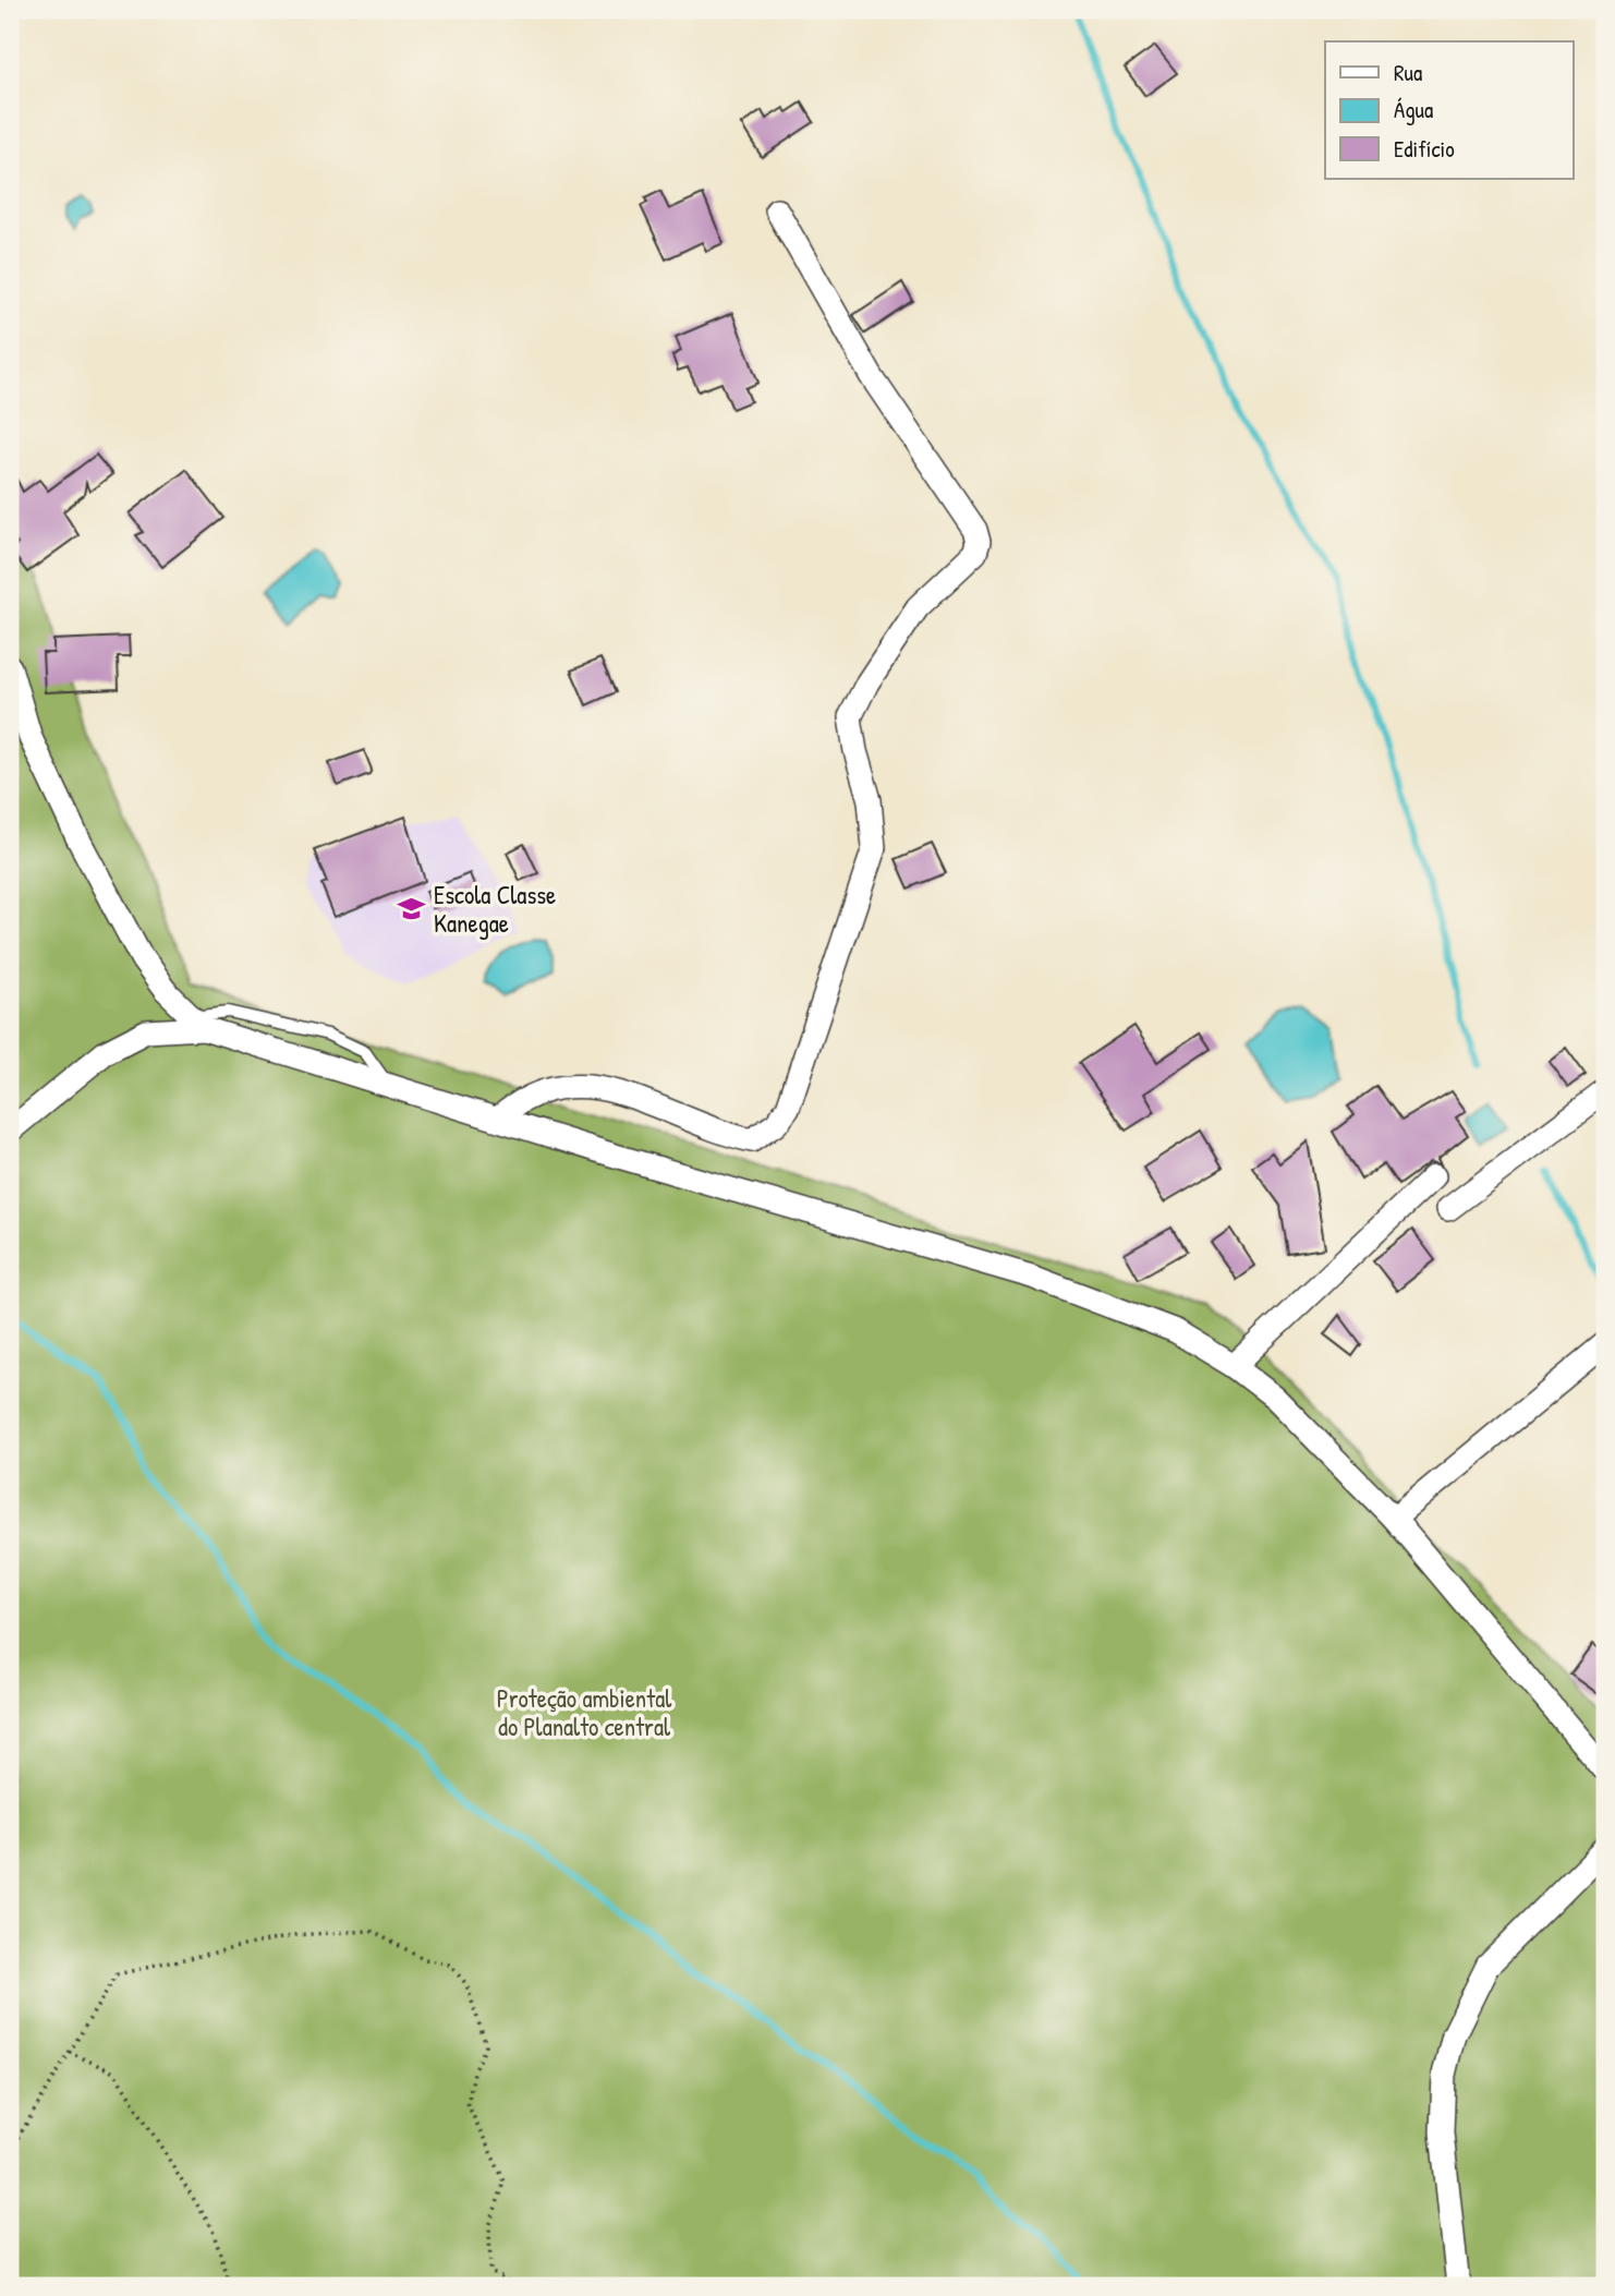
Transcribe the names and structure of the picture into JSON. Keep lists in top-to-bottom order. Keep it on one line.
{"parks":["Proteção ambiental do Planalto central"],"places":{"school or university":["Escola Classe Kanegae"]},"legend":["Rua","Água","Edifício"]}
